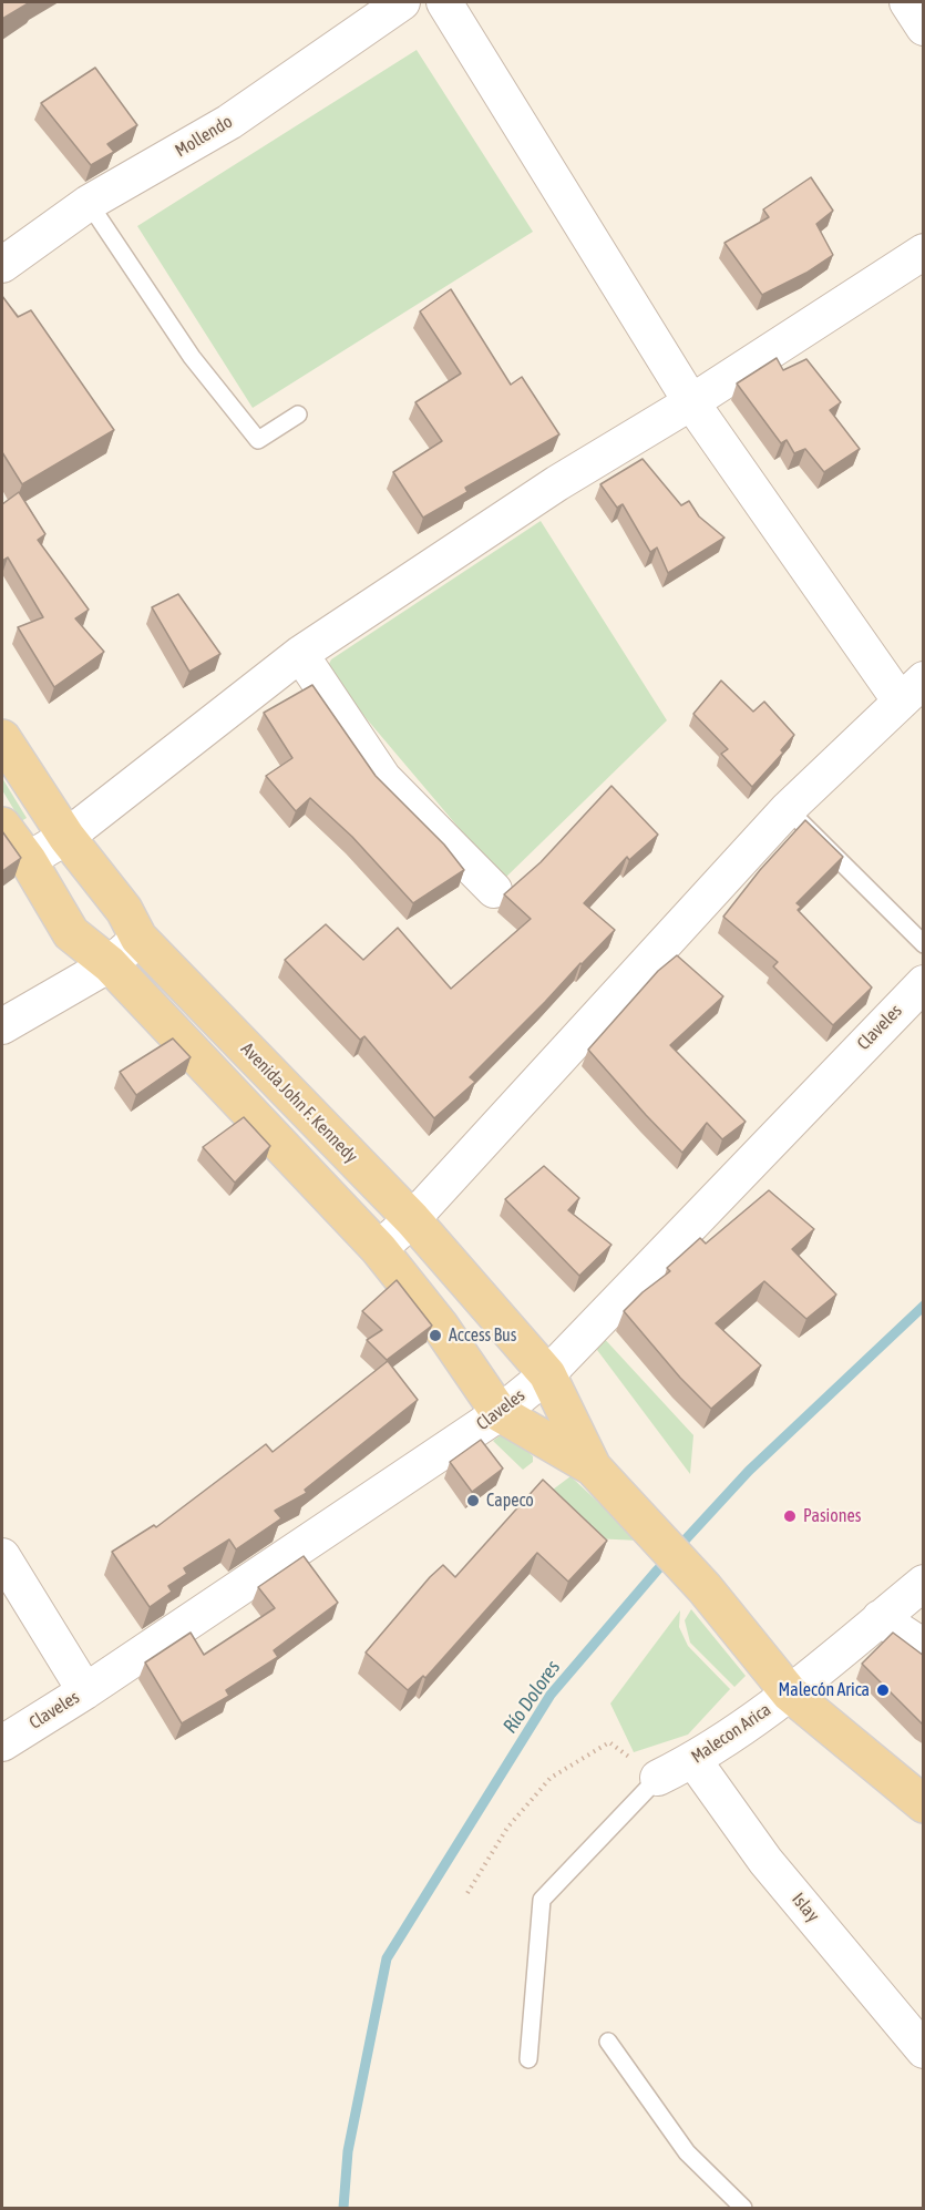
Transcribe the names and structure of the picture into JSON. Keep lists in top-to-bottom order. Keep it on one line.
{"streets":{"main road":["Avenida John F. Kennedy"],"street":["Mollendo","Claveles","Malecon Arica","Islay"]},"crossings":[["Claveles","Avenida John F. Kennedy"],["Avenida John F. Kennedy","Malecon Arica"],["Malecon Arica","Islay"]],"water":["Río Dolores"],"places":["Access Bus","Capeco","Pasiones","Malecón Arica"]}
